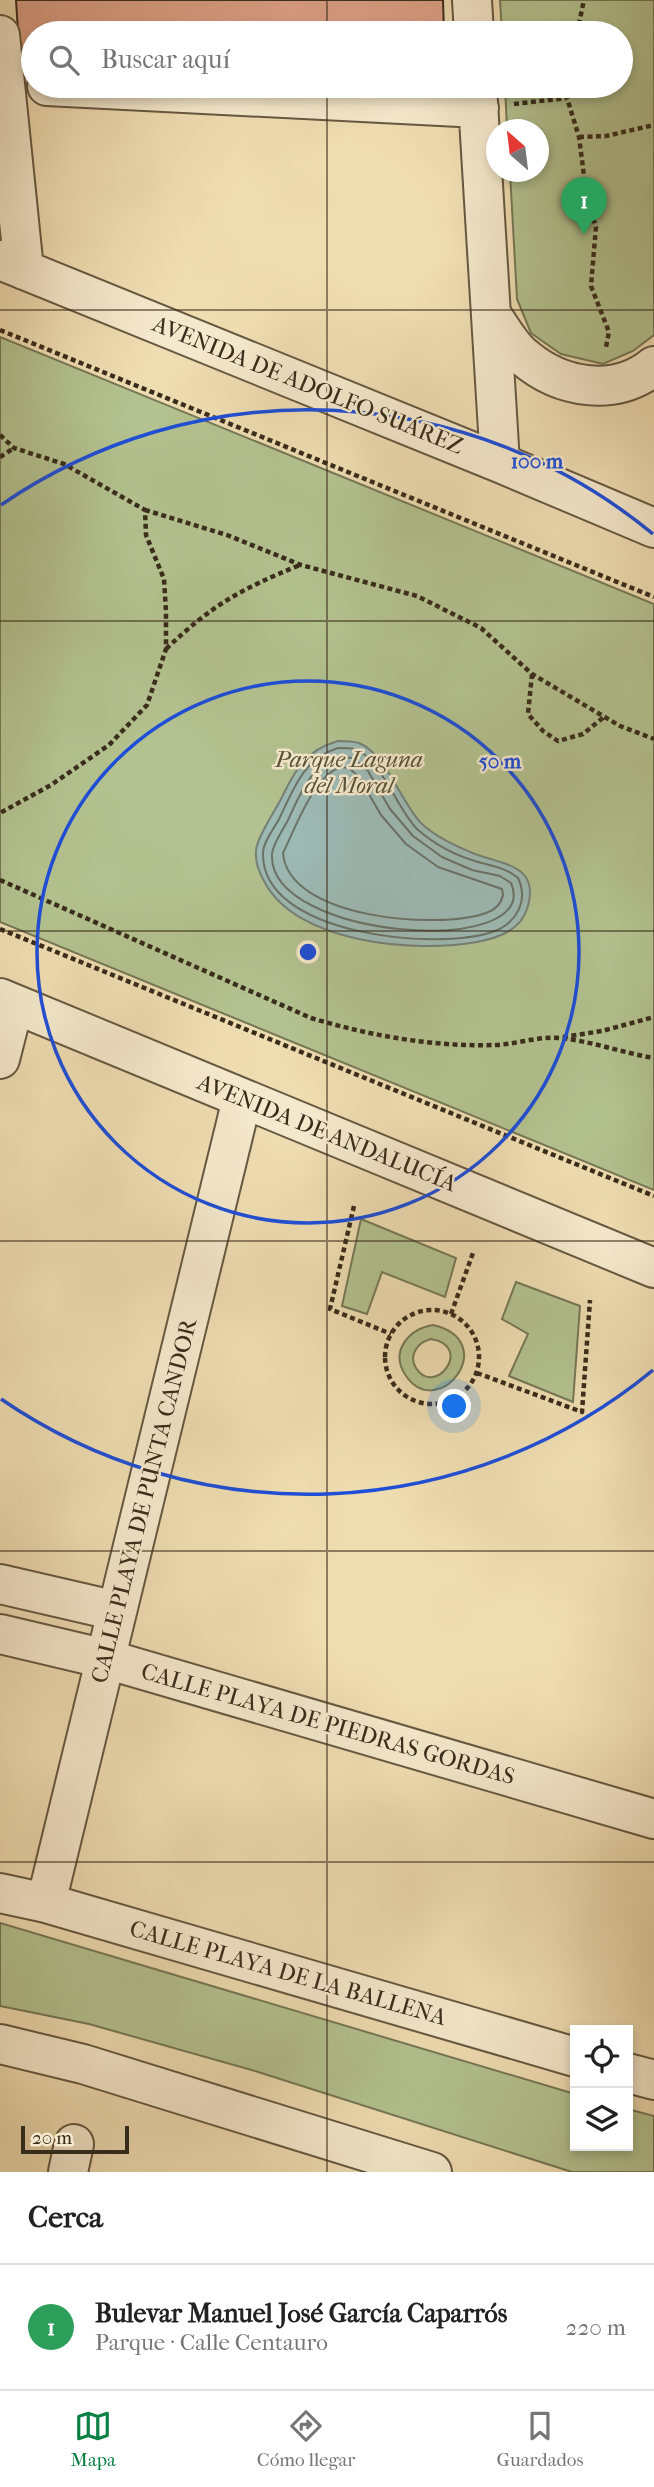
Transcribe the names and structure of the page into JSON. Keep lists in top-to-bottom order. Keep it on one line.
{"streets":{"street":["AVENIDA DE ADOLFO SUÁREZ","AVENIDA DE ANDALUCÍA","CALLE PLAYA DE PUNTA CANDOR","CALLE PLAYA DE PIEDRAS GORDAS","CALLE PLAYA DE LA BALLENA"]},"crossings":[["AVENIDA DE ANDALUCÍA","CALLE PLAYA DE PUNTA CANDOR"],["CALLE PLAYA DE PUNTA CANDOR","CALLE PLAYA DE PIEDRAS GORDAS"],["CALLE PLAYA DE PUNTA CANDOR","CALLE PLAYA DE LA BALLENA"]],"parks":["Parque Laguna del Moral"],"scale_bar":"20 m","north":"top left","page":{"search":"Buscar aquí","pins":"1","scale":"20 m","heading":"Cerca","list":[{"mark":"1","name":"Bulevar Manuel José García Caparrós","note":"Parque · Calle Centauro","value":"220 m"}],"nav":["Mapa","Cómo llegar","Guardados"]},"rings":["100 m","50 m"]}
